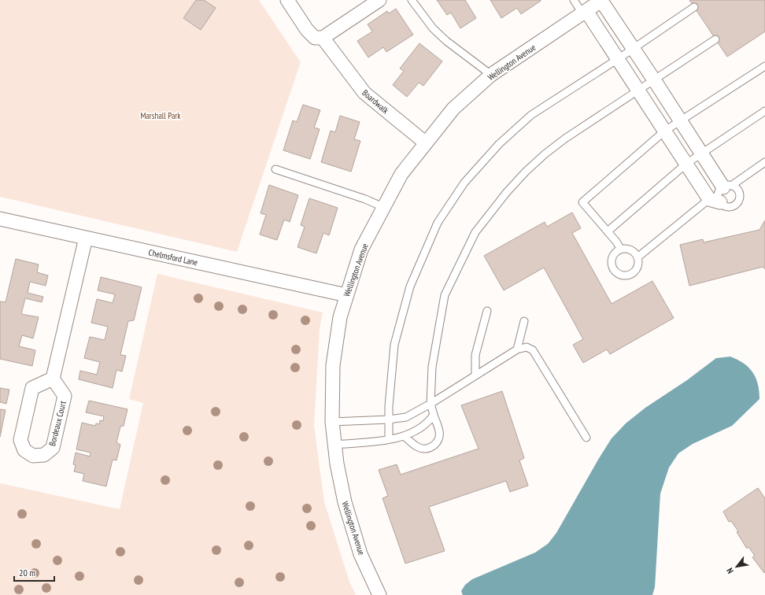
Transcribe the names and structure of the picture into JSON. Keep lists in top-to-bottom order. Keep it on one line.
{"streets":{"street":["Wellington Avenue","Boardwalk","Chelmsford Lane","Bordeaux Court"]},"crossings":[["Wellington Avenue","Boardwalk"],["Wellington Avenue","Chelmsford Lane"]],"parks":["Marshall Park"],"scale_bar":"20 m","north":"bottom left"}
